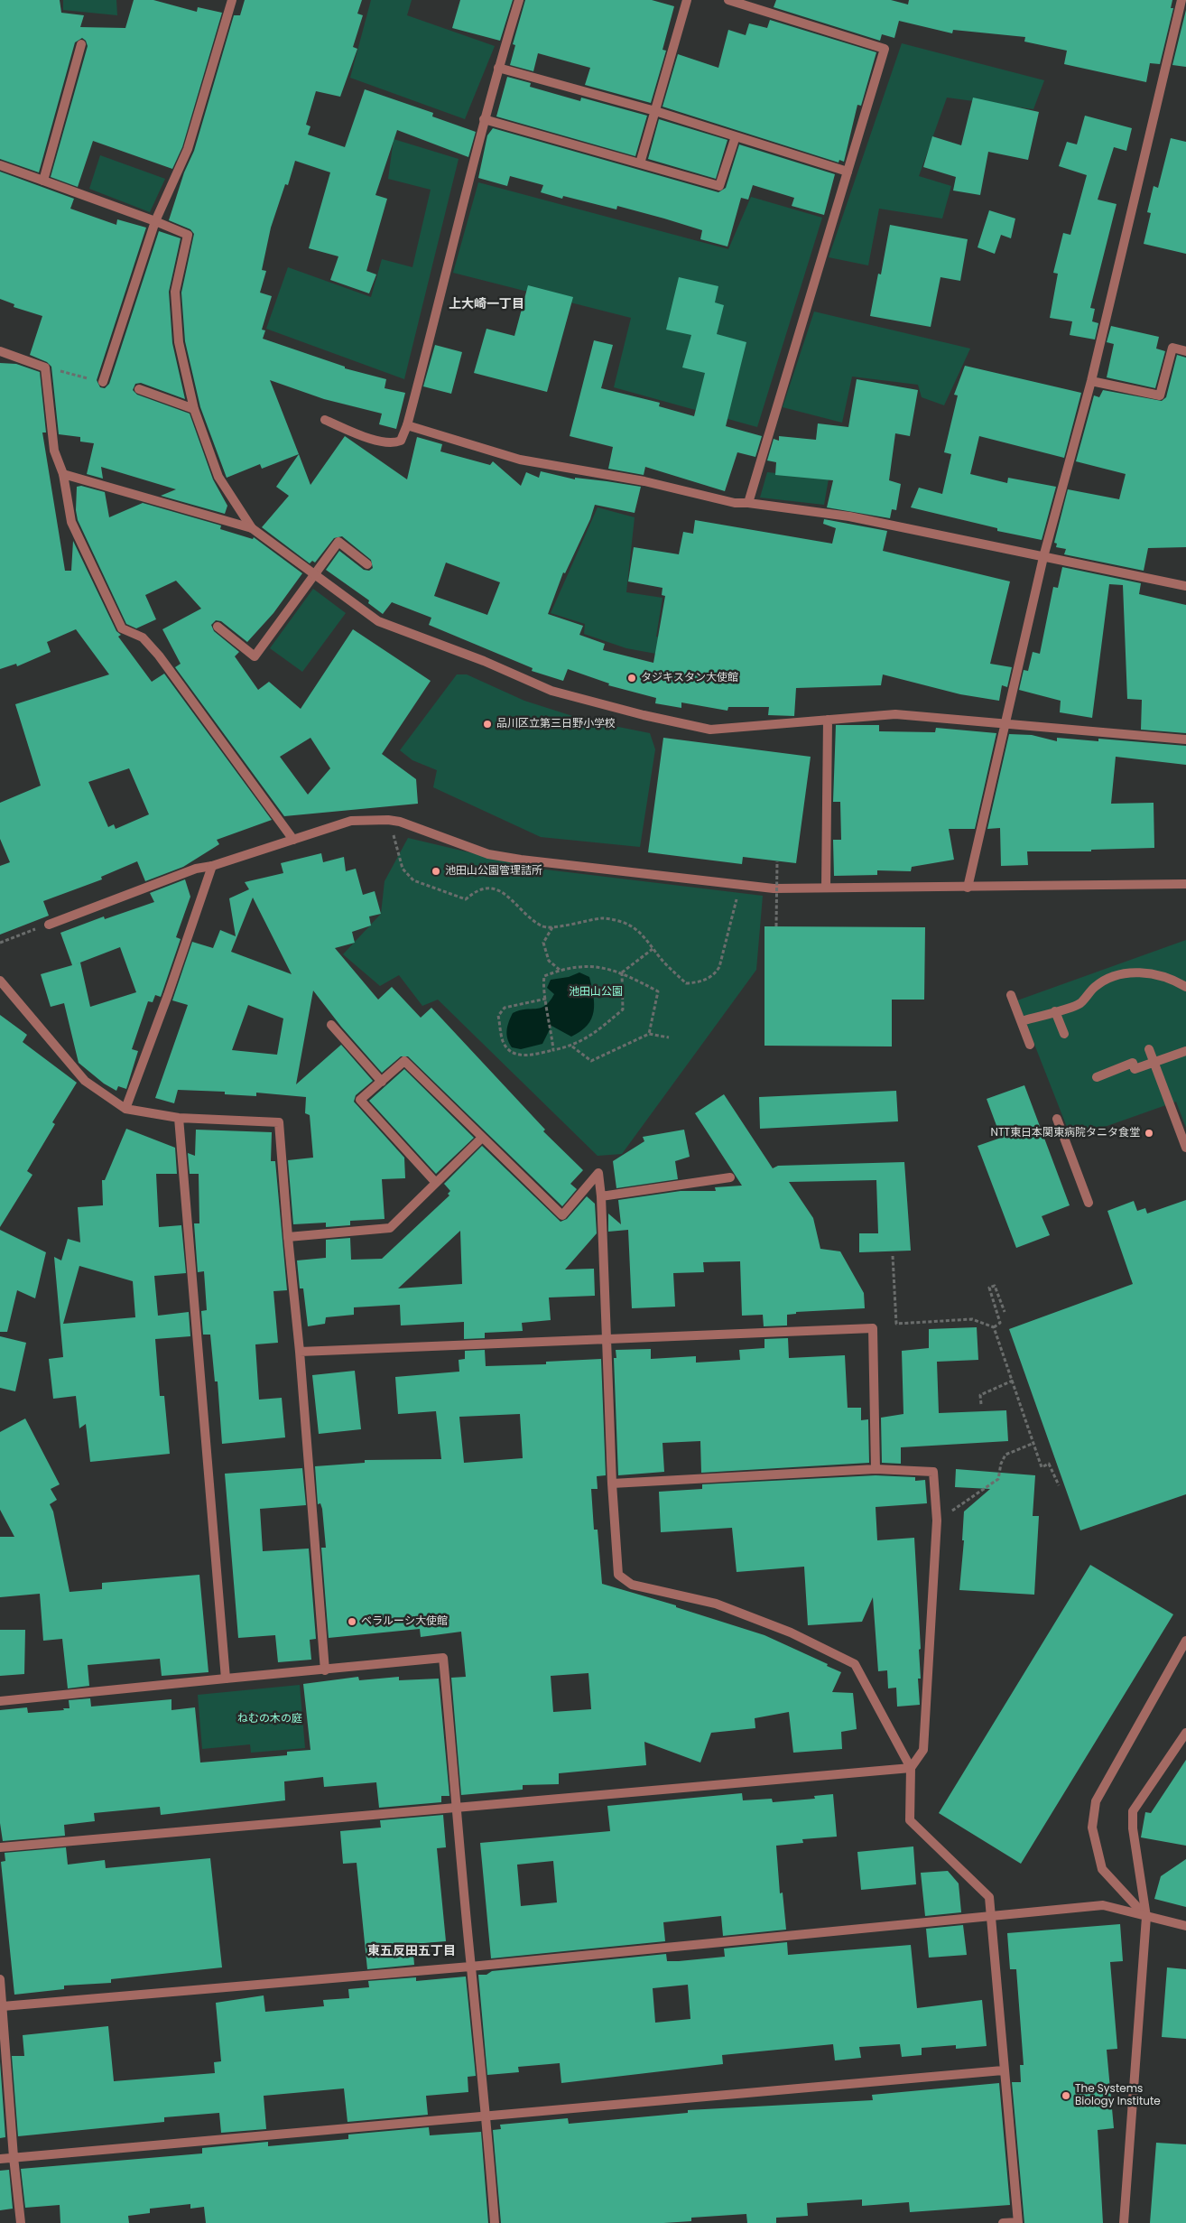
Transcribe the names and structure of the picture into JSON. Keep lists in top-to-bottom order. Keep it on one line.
{"districts":["上大崎一丁目","東五反田五丁目"],"parks":["池田山公園","ねむの木の庭"],"places":["タジキスタン大使館","品川区立第三日野小学校","池田山公園管理詰所","NTT東日本関東病院タニタ食堂","ベラルーシ大使館","The Systems Biology Institute"]}
